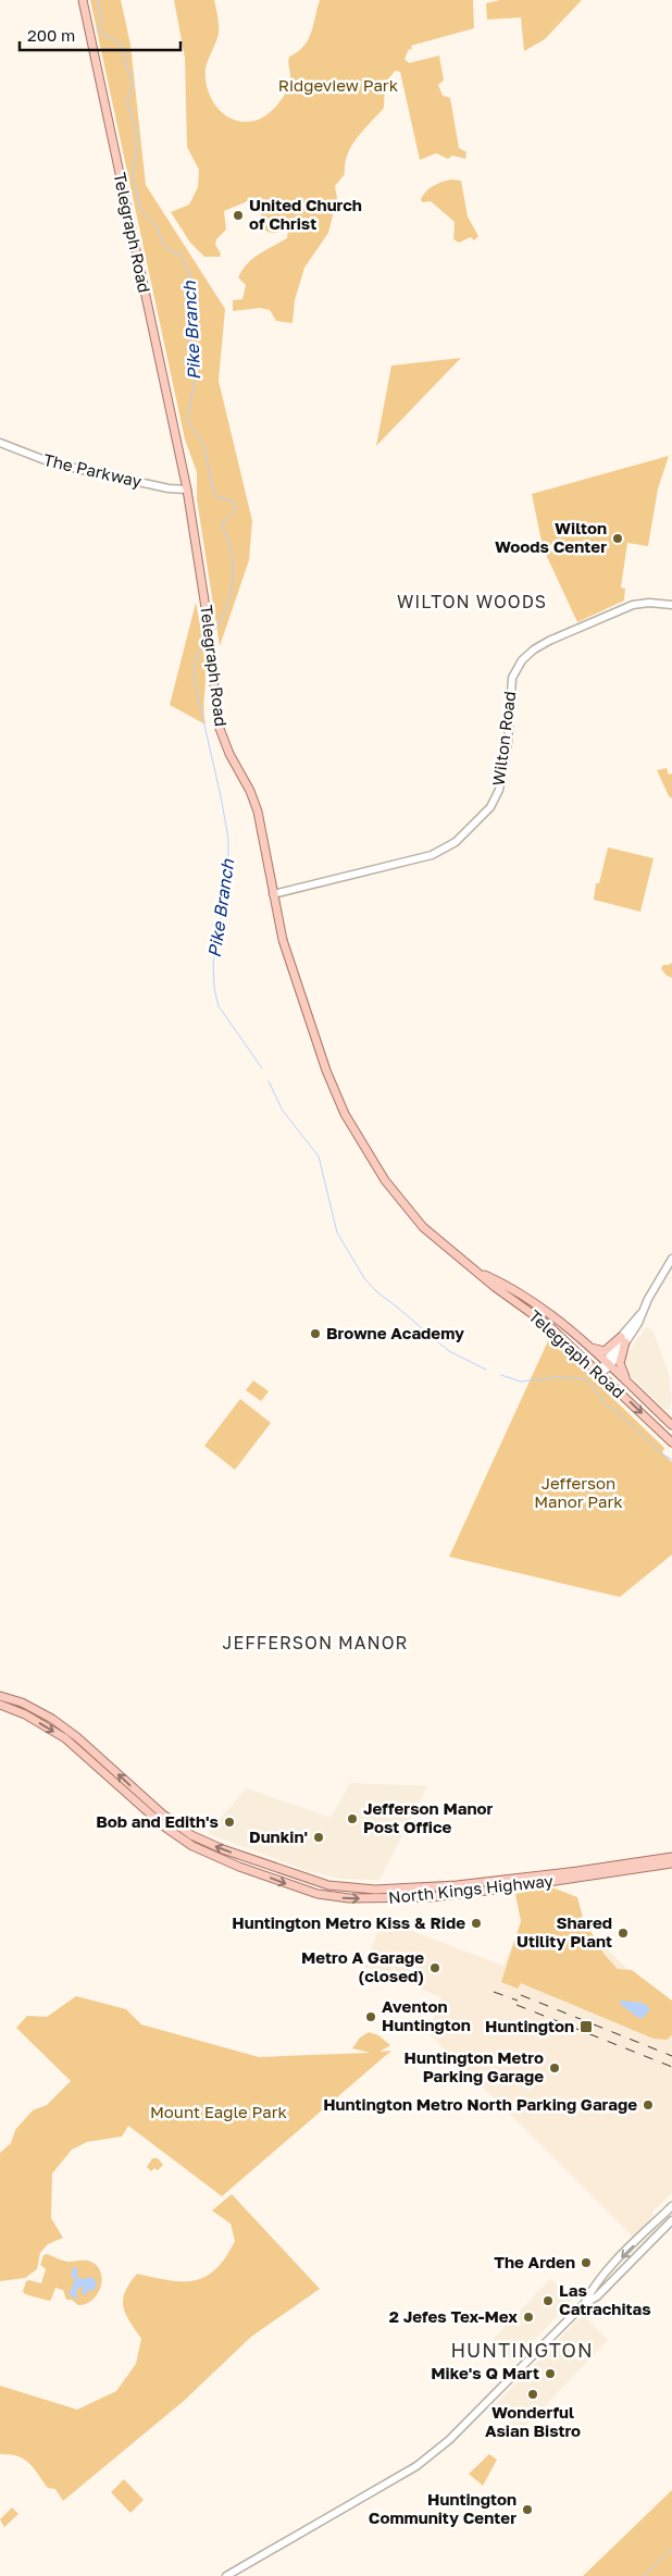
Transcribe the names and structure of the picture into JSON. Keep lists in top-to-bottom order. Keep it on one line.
{"streets":{"main road":["Telegraph Road","The Parkway","Wilton Road","North Kings Highway"]},"crossings":[["Telegraph Road","The Parkway"],["Telegraph Road","Wilton Road"]],"districts":["WILTON WOODS","JEFFERSON MANOR","HUNTINGTON"],"water":["Pike Branch"],"parks":["Ridgeview Park","Jefferson Manor Park","Mount Eagle Park"],"places":{"other":["United Church of Christ","Wilton Woods Center","Browne Academy","Jefferson Manor Post Office","Bob and Edith's","Dunkin'","Huntington Metro Kiss & Ride","Shared Utility Plant","Metro A Garage (closed)","Aventon Huntington","Huntington Metro Parking Garage","Huntington Metro North Parking Garage","The Arden","Las Catrachitas","2 Jefes Tex-Mex","Mike's Q Mart","Wonderful Asian Bistro","Huntington Community Center"],"transit":["Huntington"]},"scale_bar":"200 m"}
